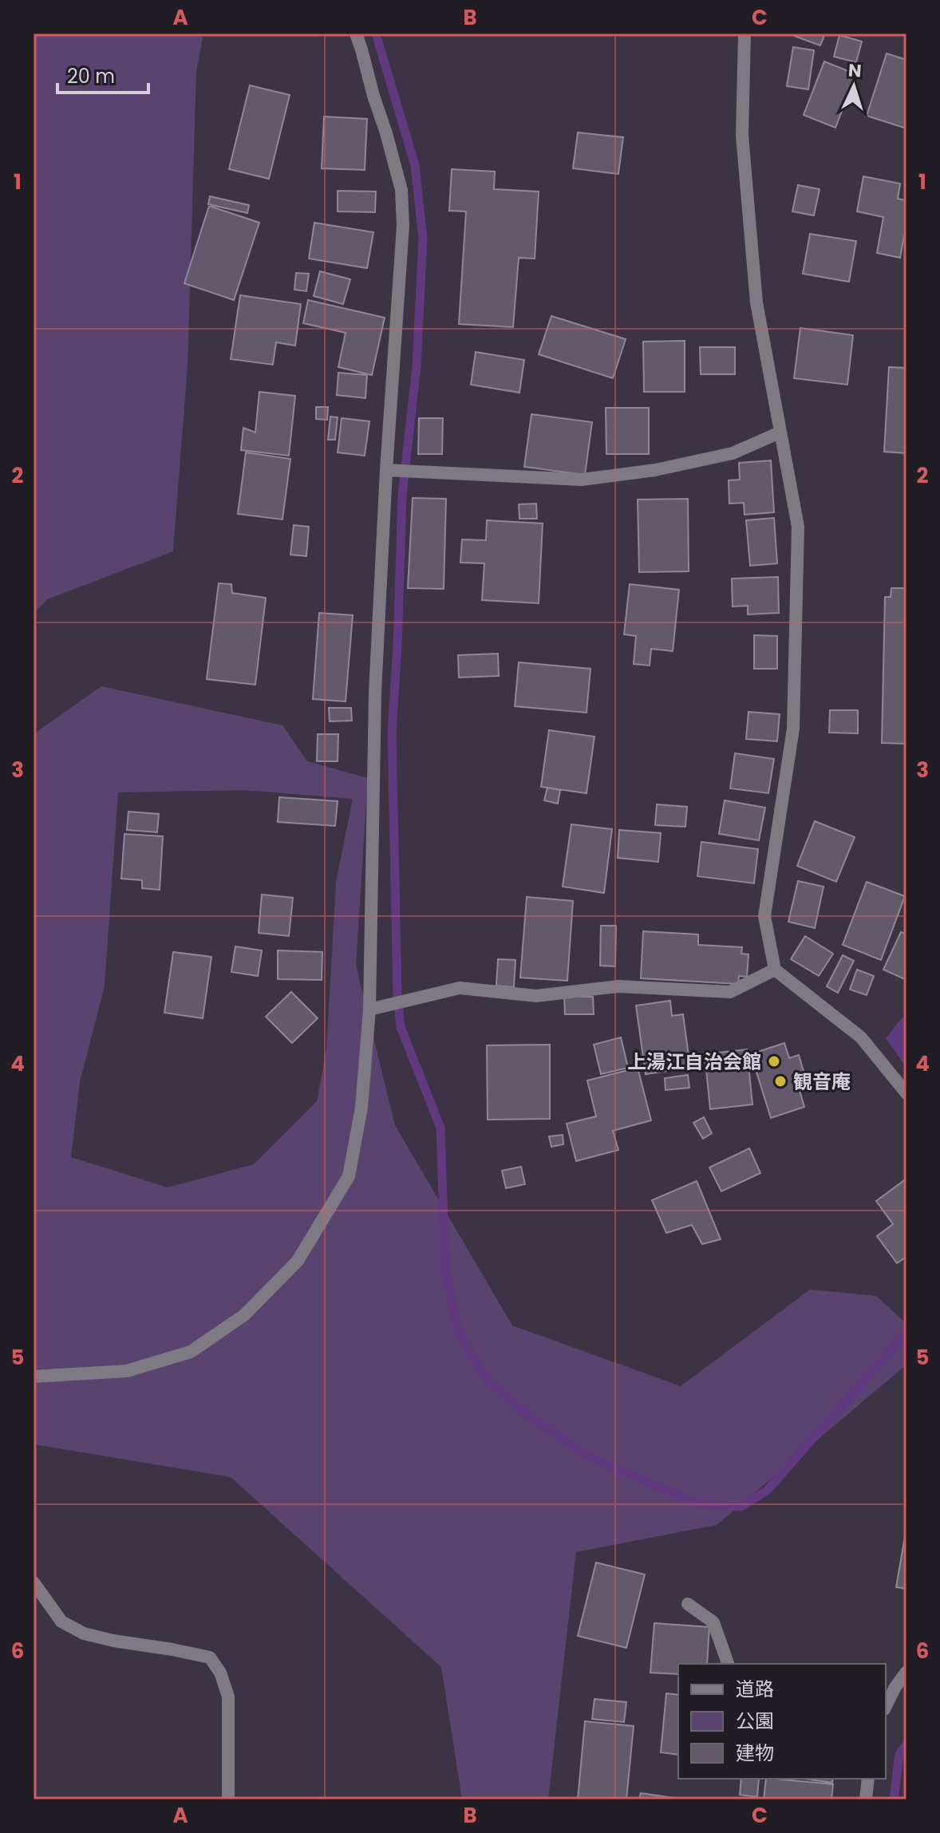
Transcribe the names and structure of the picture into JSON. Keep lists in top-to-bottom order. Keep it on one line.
{"places":["上湯江自治会館","観音庵"],"legend":["道路","公園","建物"],"scale_bar":"20 m","north":"top","grid":{"columns":["A","B","C"],"rows":["1","2","3","4","5","6"]}}
